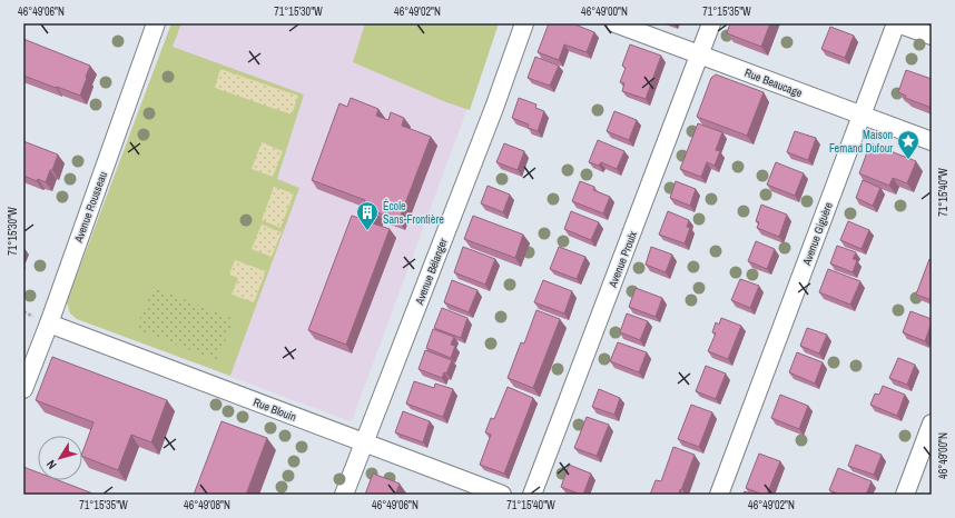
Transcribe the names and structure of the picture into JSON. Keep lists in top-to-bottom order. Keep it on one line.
{"streets":{"street":["Rue Beaucage","Avenue Rousseau","Avenue Giguère","Avenue Proulx","Avenue Bélanger","Rue Blouin"]},"crossings":[["Rue Beaucage","Avenue Giguère"],["Rue Beaucage","Avenue Proulx"],["Avenue Rousseau","Rue Blouin"],["Avenue Bélanger","Rue Blouin"]],"places":{"place":["Maison Fernand Dufour"],"building":["École Sans-Frontière"]},"north":"bottom left","coordinates":["46°49'06\"N","71°15'30\"W","46°49'02\"N","46°49'00\"N","71°15'35\"W","71°15'40\"W","46°49'08\"N"]}
